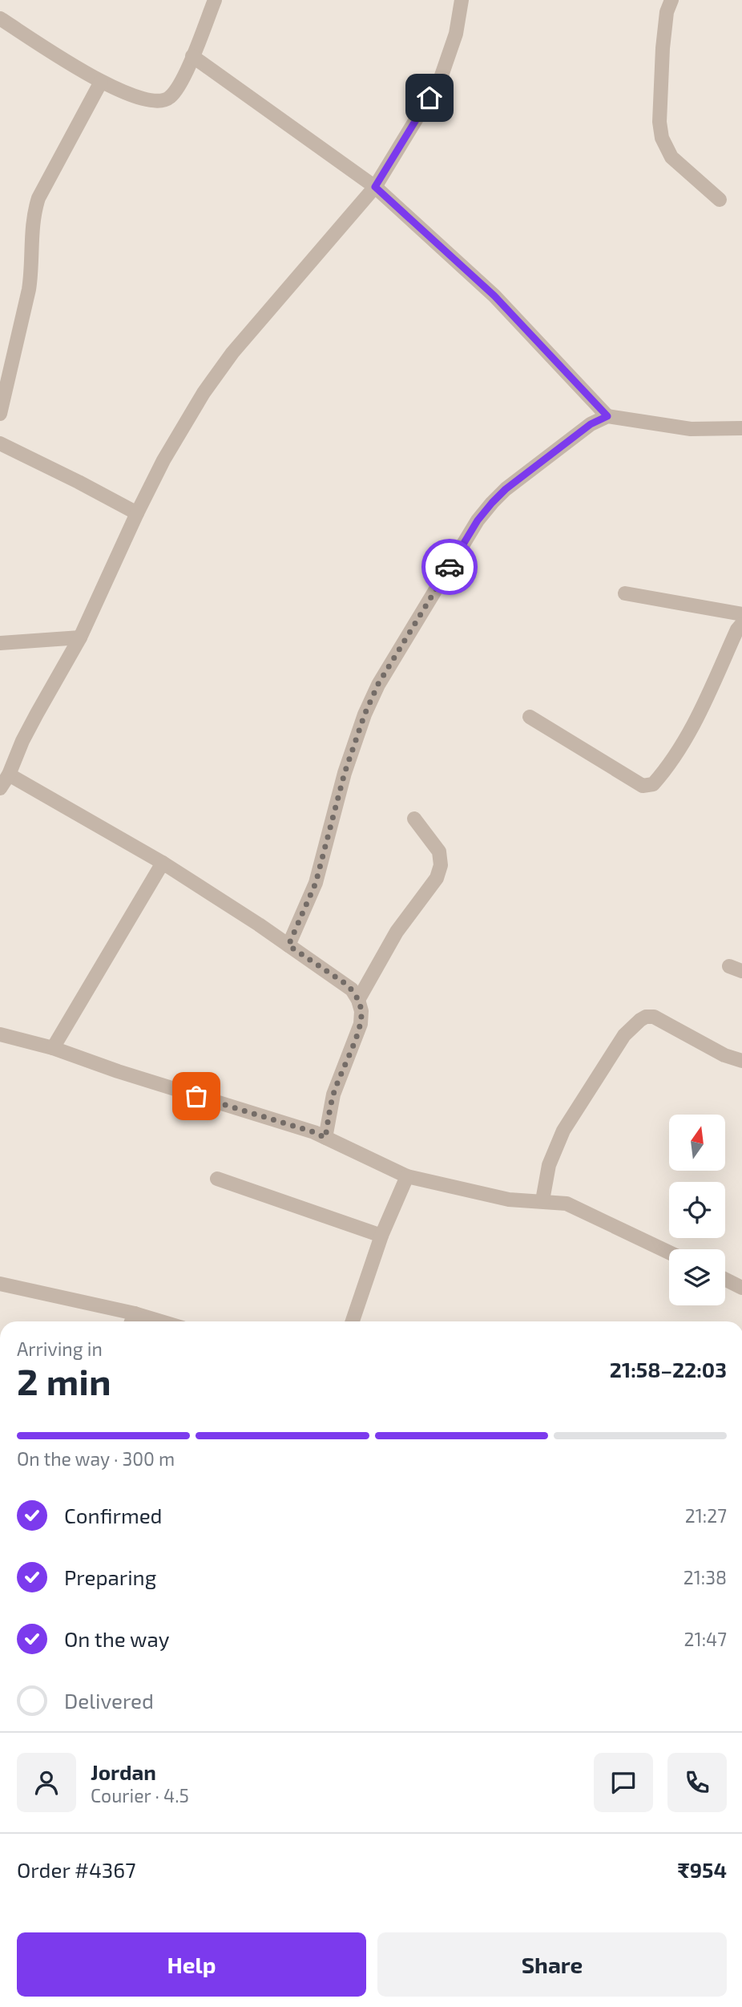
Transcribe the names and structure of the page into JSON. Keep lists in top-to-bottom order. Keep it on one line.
{"north":"top","page":{"heading":["2 min","Arriving in","21:58–22:03"],"panel":["Jordan","Courier · 4.5","Order #4367","₹954"],"bar":"On the way · 300 m","list":[["Confirmed","21:27"],["Preparing","21:38"],["On the way","21:47"],"Delivered"],"buttons":["Help","Share"]}}
